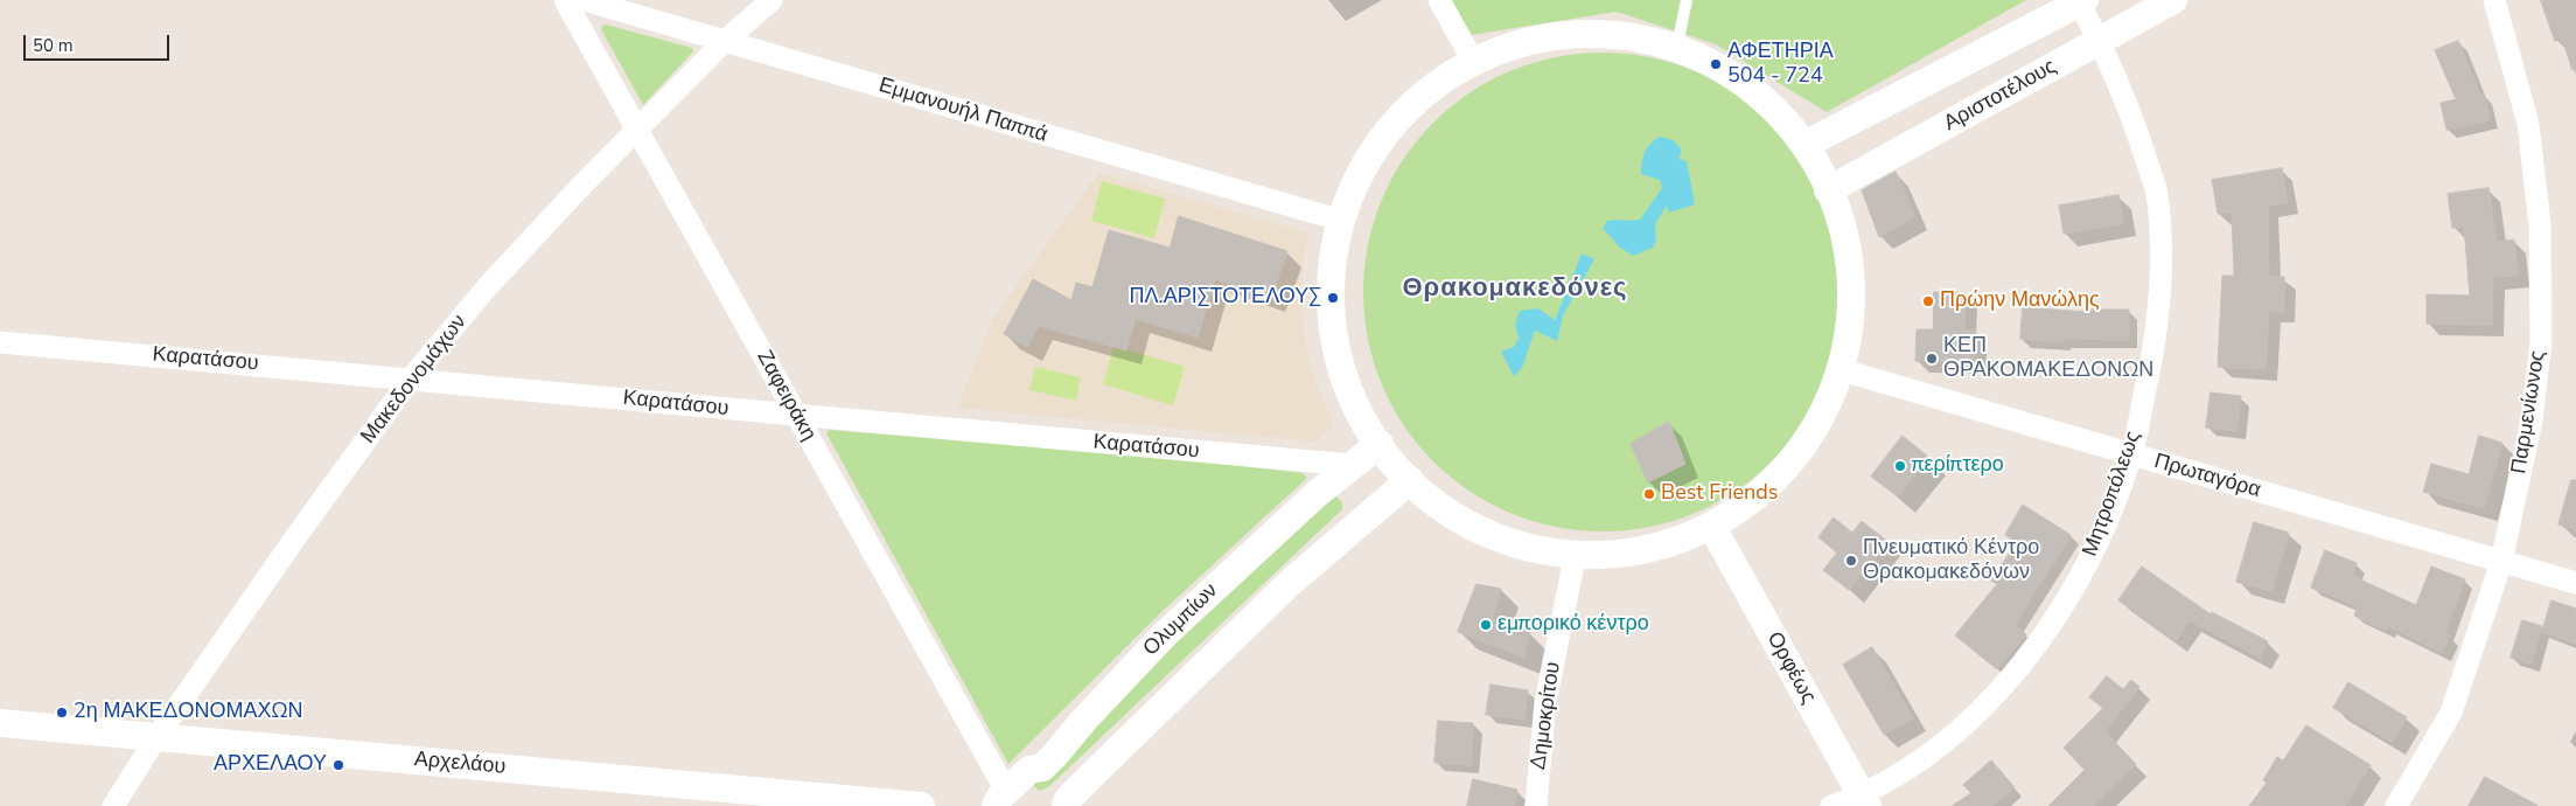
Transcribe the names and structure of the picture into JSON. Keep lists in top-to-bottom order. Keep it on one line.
{"streets":{"street":["Αριστοτέλους","Εμμανουήλ Παππά","Καρατάσου","Μακεδονομάχων","Ζαφειράκη","Παρμενίωνος","Πρωταγόρα","Μητροπόλεως","Ολυμπίων","Ορφέως","Δημοκρίτου","Αρχελάου"]},"crossings":[["Αριστοτέλους","Μητροπόλεως"],["Εμμανουήλ Παππά","Μακεδονομάχων"],["Καρατάσου","Μακεδονομάχων"],["Καρατάσου","Ζαφειράκη"],["Καρατάσου","Ολυμπίων"],["Μακεδονομάχων","Ζαφειράκη"],["Μακεδονομάχων","Αρχελάου"],["Ζαφειράκη","Ολυμπίων"],["Παρμενίωνος","Πρωταγόρα"],["Πρωταγόρα","Μητροπόλεως"],["Μητροπόλεως","Ορφέως"]],"districts":["Θρακομακεδόνες"],"places":["ΑΦΕΤΗΡΙΑ 504 - 724","ΠΛ.ΑΡΙΣΤΟΤΕΛΟΥΣ","Πρώην Μανώλης","ΚΕΠ ΘΡΑΚΟΜΑΚΕΔΟΝΩΝ","περίπτερο","Best Friends","Πνευματικό Κέντρο Θρακομακεδόνων","εμπορικό κέντρο","2η ΜΑΚΕΔΟΝΟΜΑΧΩΝ","ΑΡΧΕΛΑΟΥ"],"scale_bar":"50 m"}
